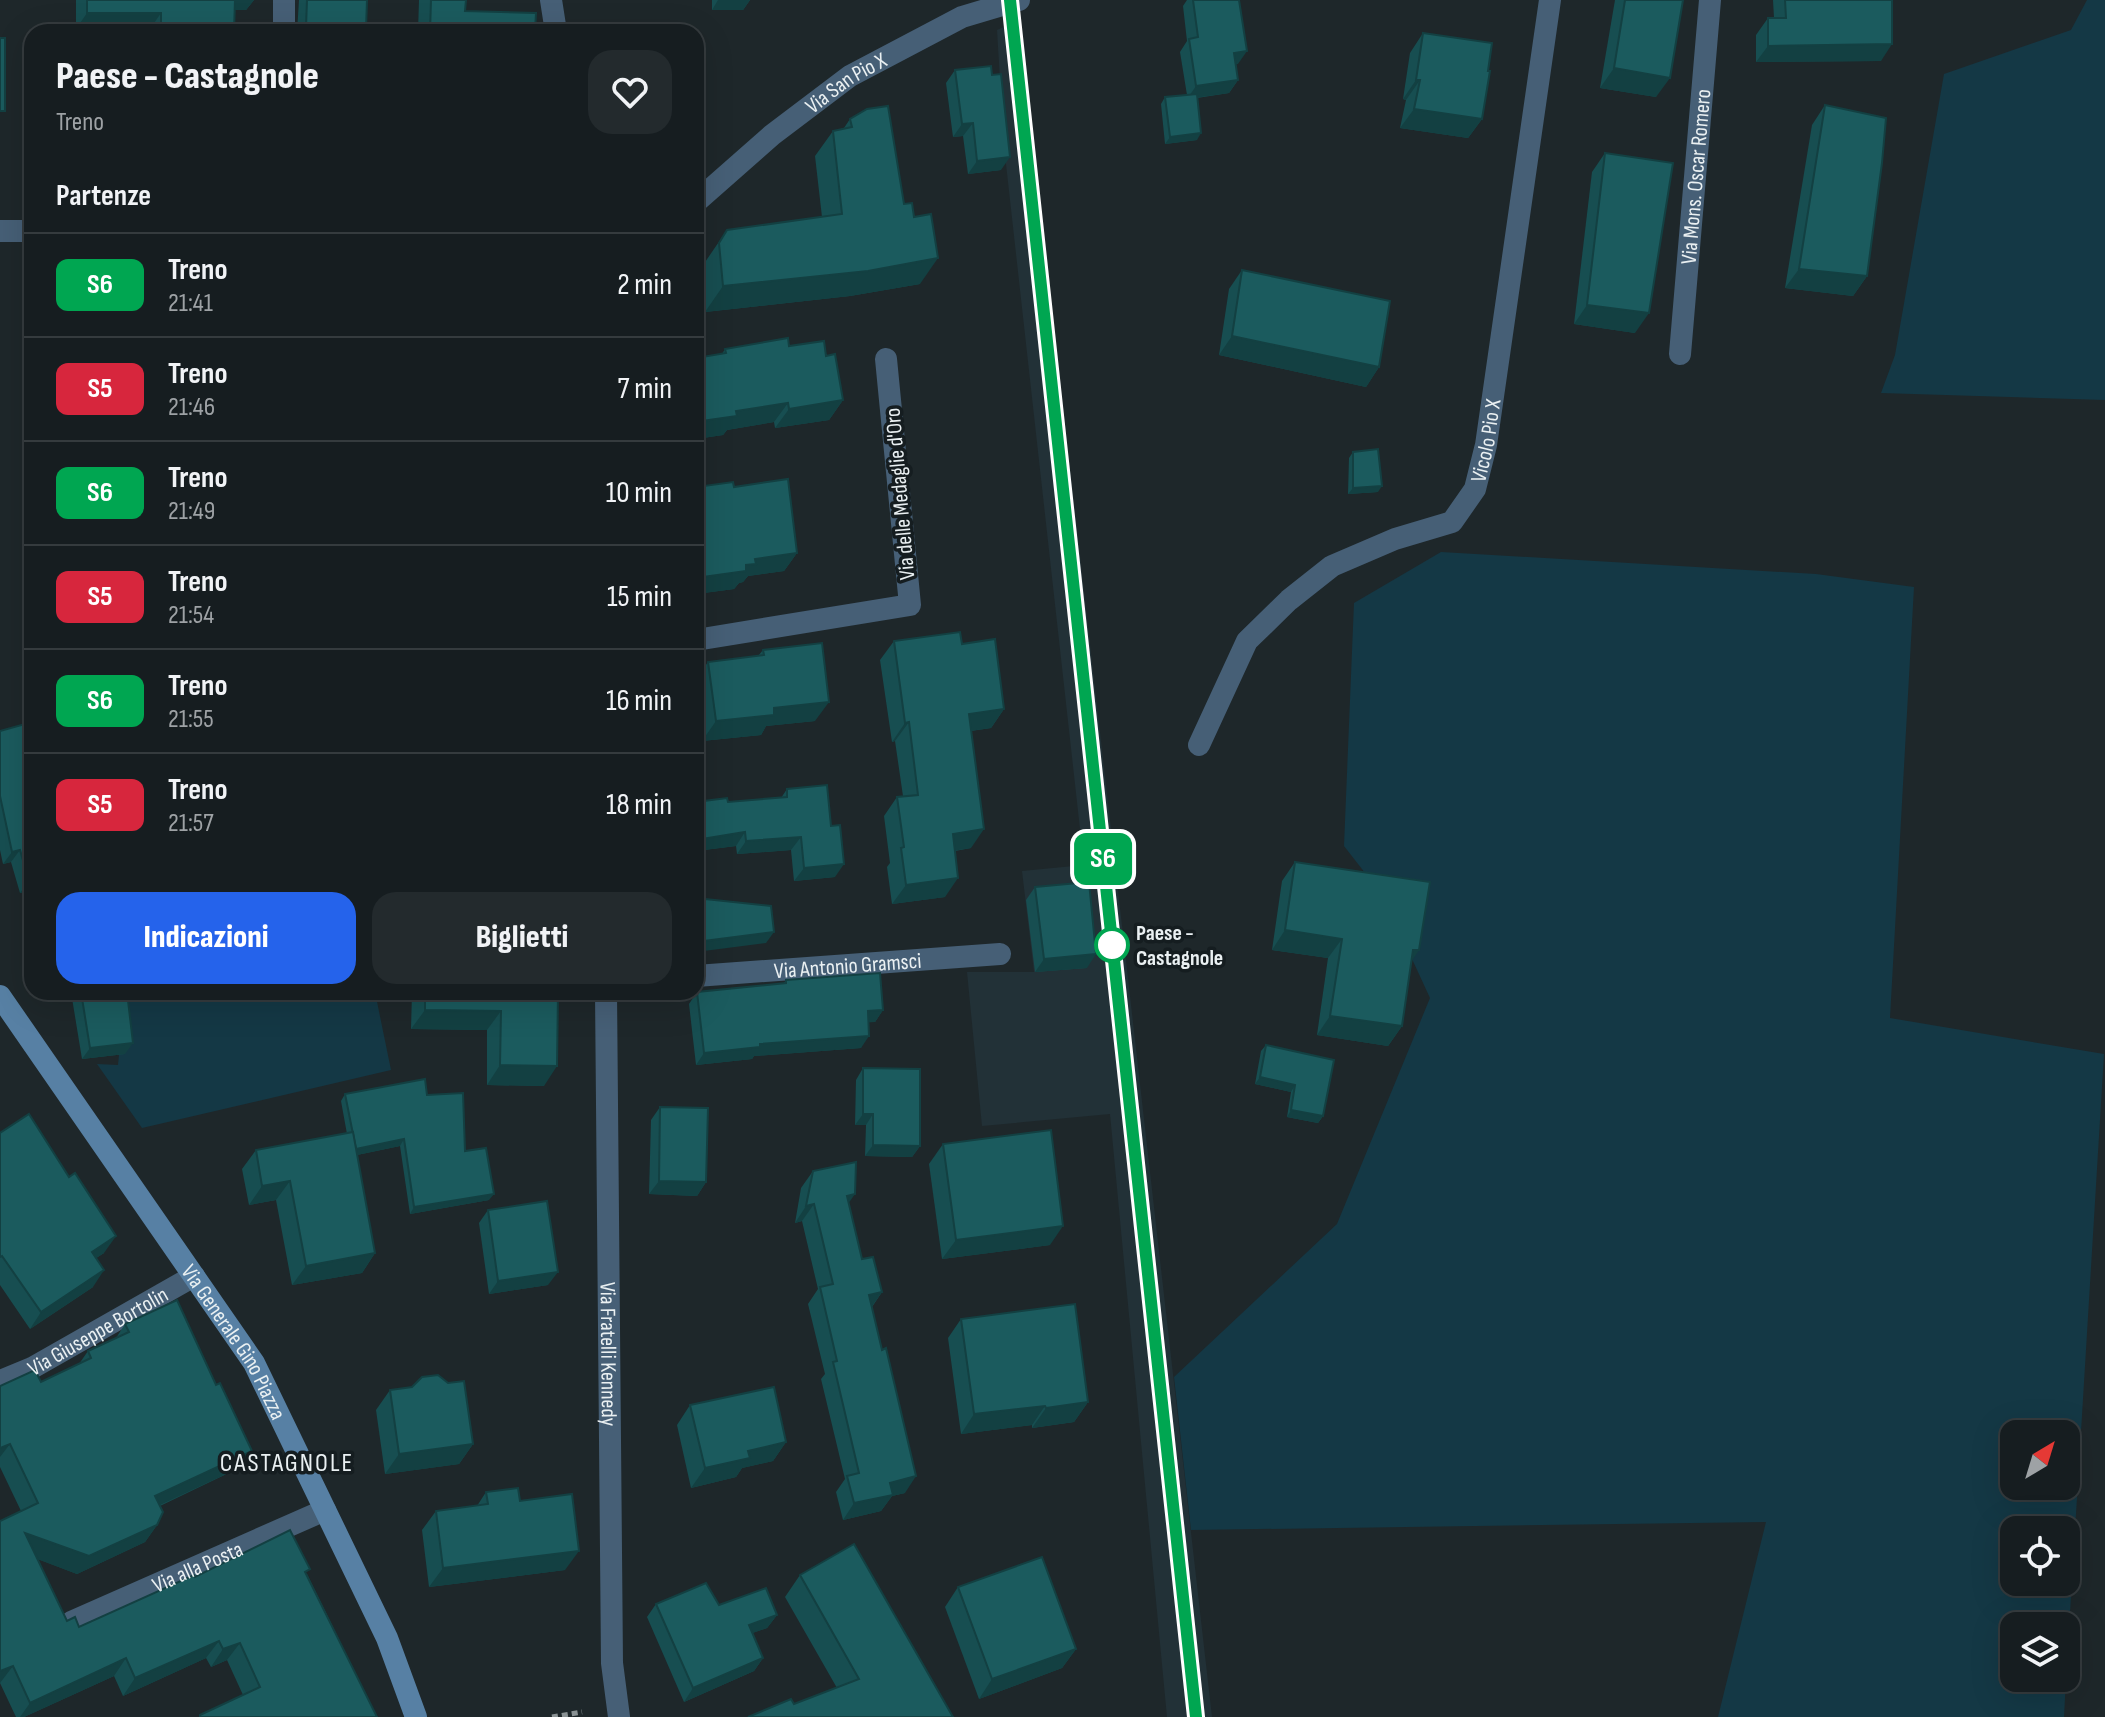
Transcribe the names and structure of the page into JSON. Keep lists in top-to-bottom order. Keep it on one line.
{"streets":{"main road":["Via Generale Gino Piazza"],"street":["Via San Pio X","Via Mons. Oscar Romero","Vicolo Pio X","Via delle Medaglie d'Oro","Via Antonio Gramsci","Via Giuseppe Bortolin","Via Fratelli Kennedy","Via alla Posta"]},"crossings":[["Via Giuseppe Bortolin","Via Generale Gino Piazza"],["Via Generale Gino Piazza","Via alla Posta"]],"districts":["CASTAGNOLE"],"places":["Paese - Castagnole"],"north":"top right","page":{"on_map":"S6","heading":[["Paese - Castagnole","Treno"],"Partenze"],"list":[{"mark":"S6","name":"Treno","note":"21:41","value":"2 min"},{"mark":"S5","name":"Treno","note":"21:46","value":"7 min"},{"mark":"S6","name":"Treno","note":"21:49","value":"10 min"},{"mark":"S5","name":"Treno","note":"21:54","value":"15 min"},{"mark":"S6","name":"Treno","note":"21:55","value":"16 min"},{"mark":"S5","name":"Treno","note":"21:57","value":"18 min"}],"buttons":["Indicazioni","Biglietti"]}}
